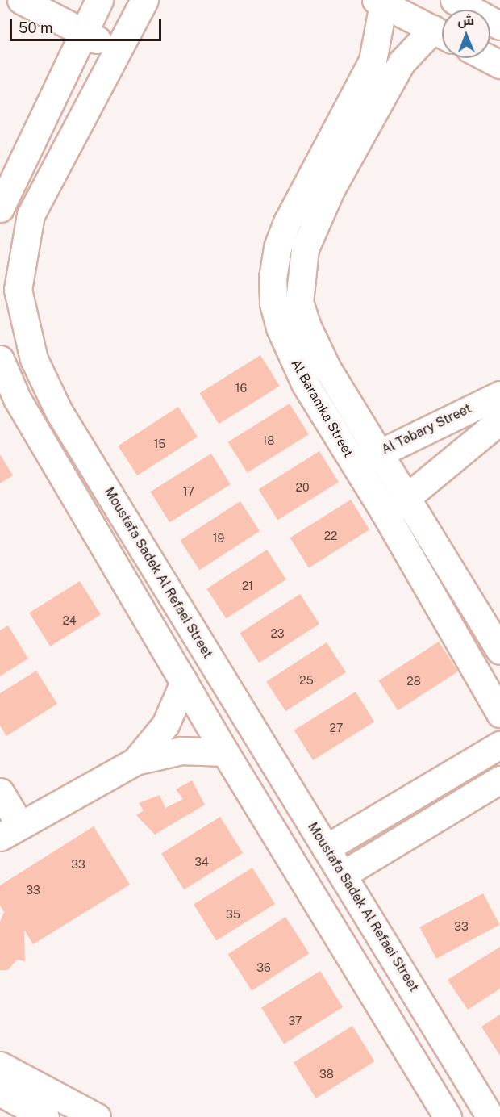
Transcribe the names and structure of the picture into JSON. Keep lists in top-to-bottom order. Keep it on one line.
{"streets":{"street":["Al Baramka Street","Al Tabary Street","Moustafa Sadek Al Refaei Street"]},"crossings":[["Al Baramka Street","Al Tabary Street"]],"house_numbers":["16","18","15","20","17","22","19","21","24","23","25","28","27","34","33","33","35","33","36","37","38"],"scale_bar":"50 m","north":"top"}
